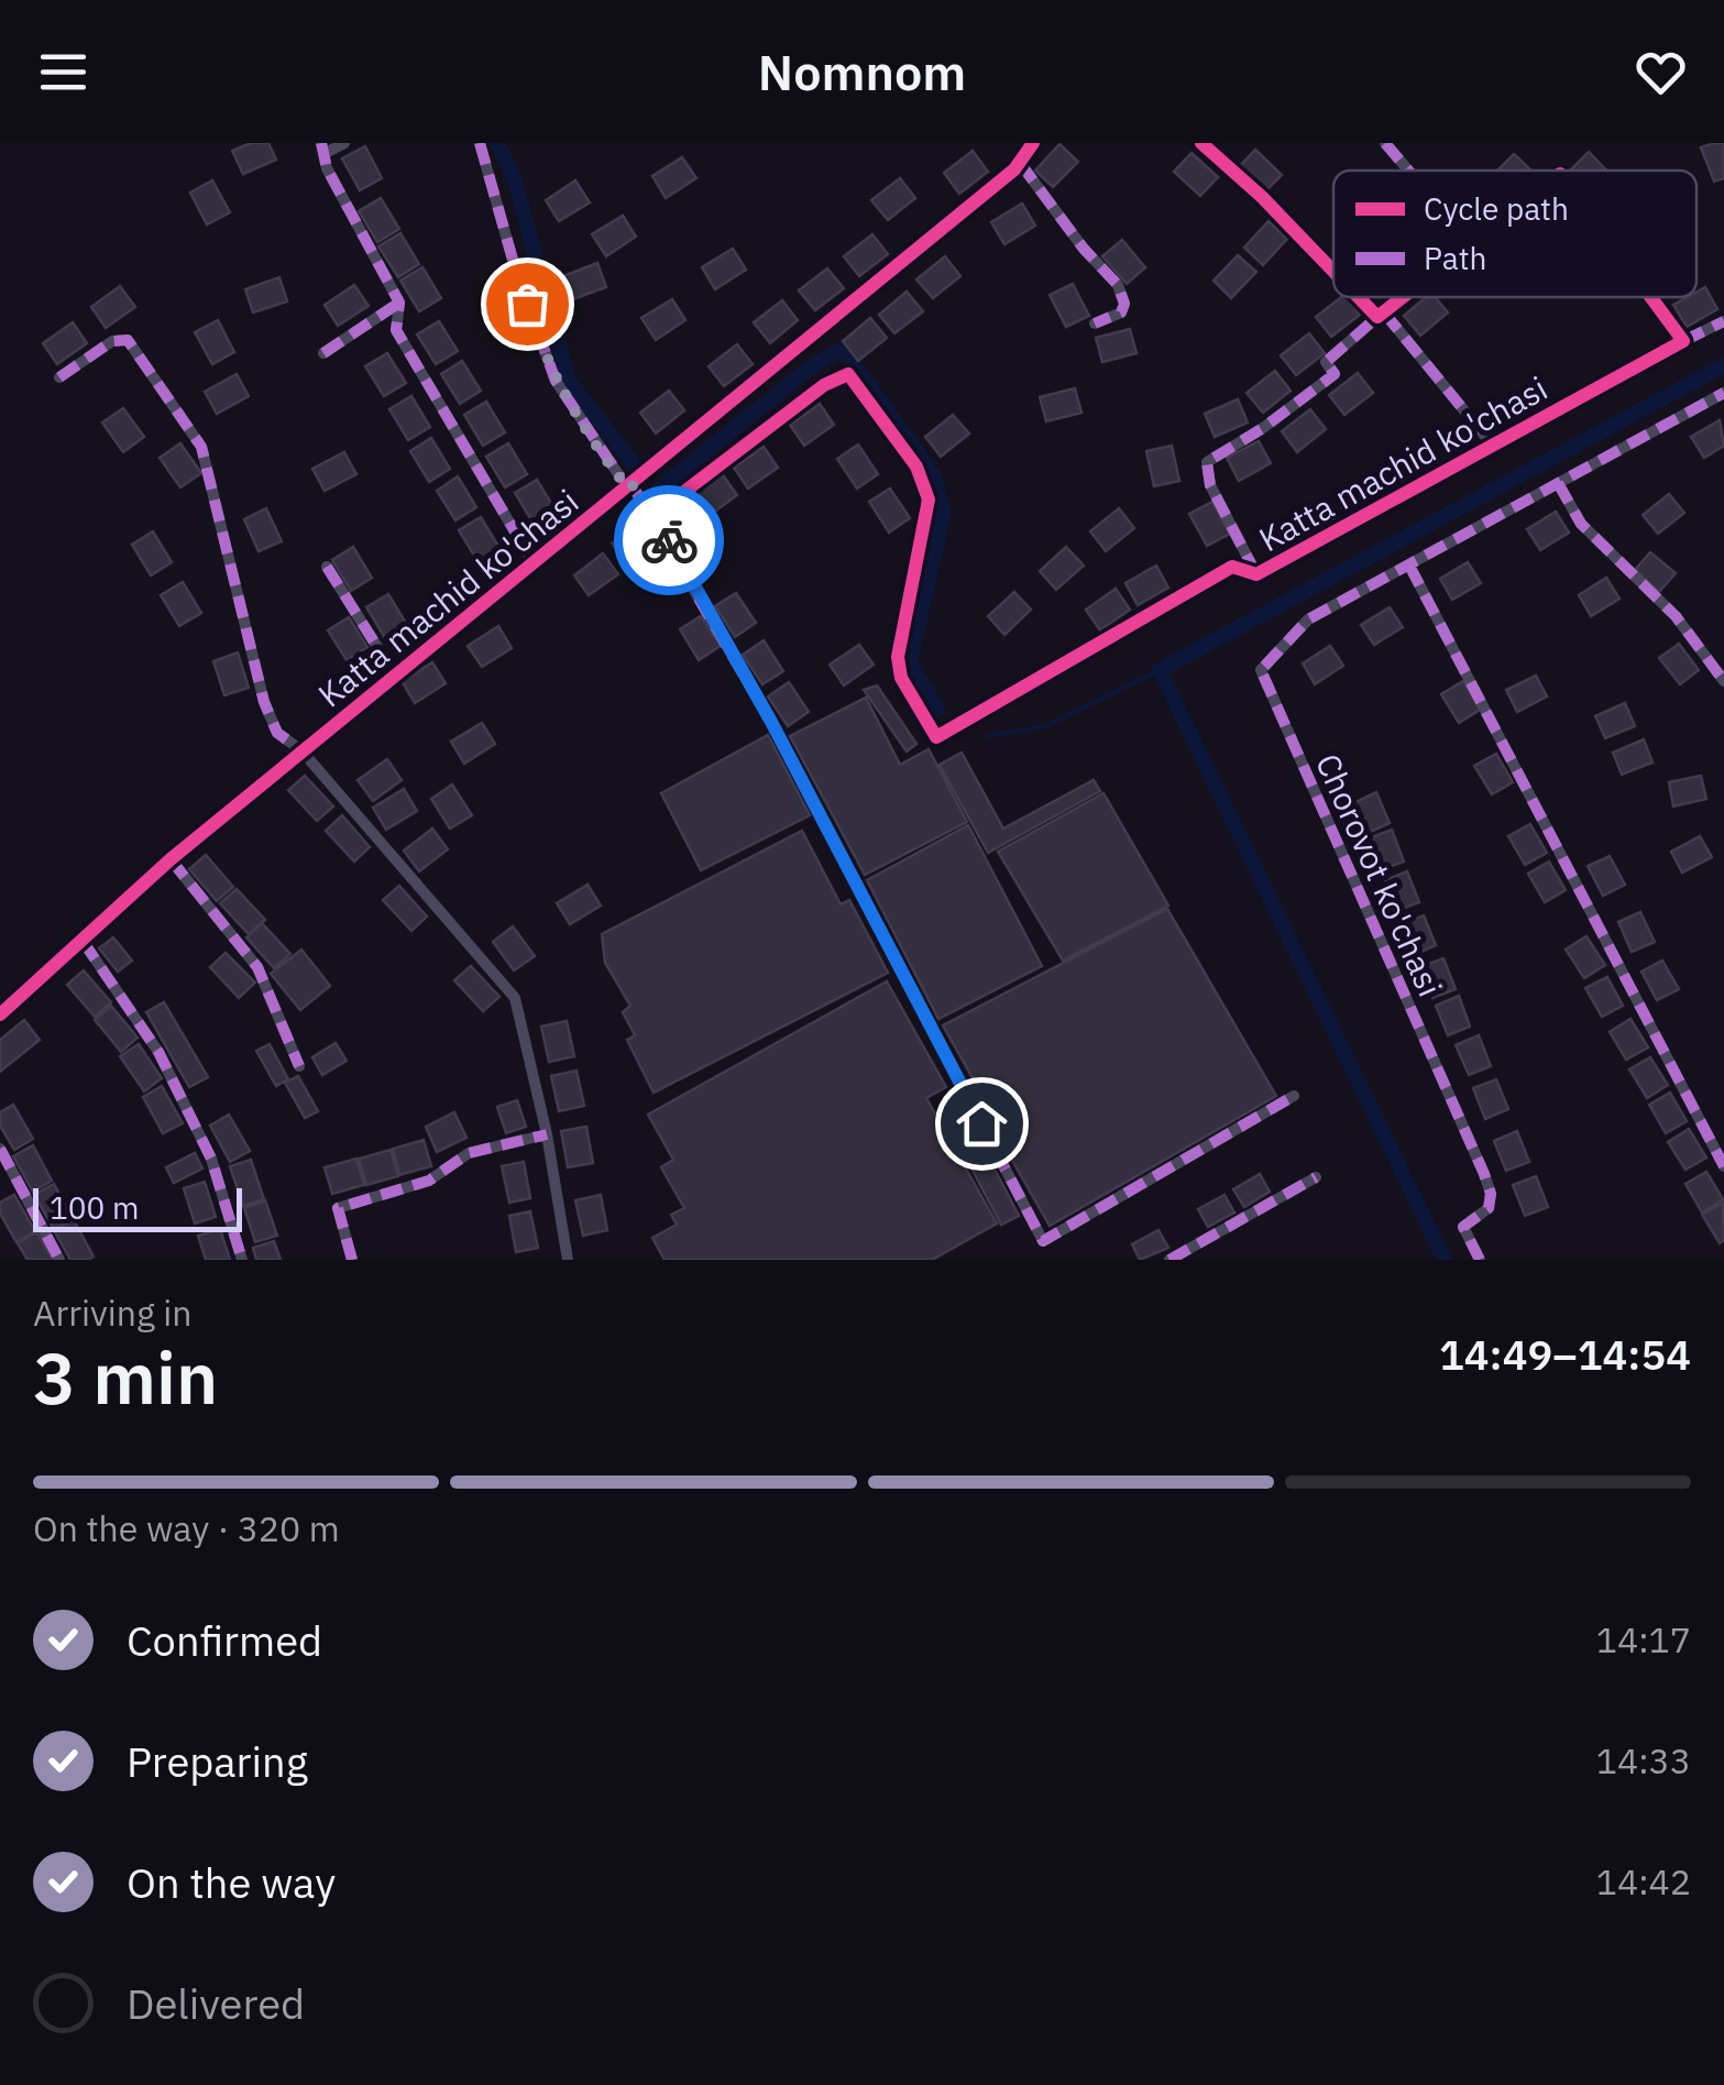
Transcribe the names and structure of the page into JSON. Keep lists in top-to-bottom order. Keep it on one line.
{"streets":{"street":["Katta machid ko'chasi","Chorovot ko'chasi"]},"legend":["Cycle path","Path"],"scale_bar":"100 m","page":{"header":"Nomnom","scale":"100 m","heading":["3 min","Arriving in","14:49–14:54"],"bar":"On the way · 320 m","list":[["Confirmed","14:17"],["Preparing","14:33"],["On the way","14:42"],"Delivered"]}}
